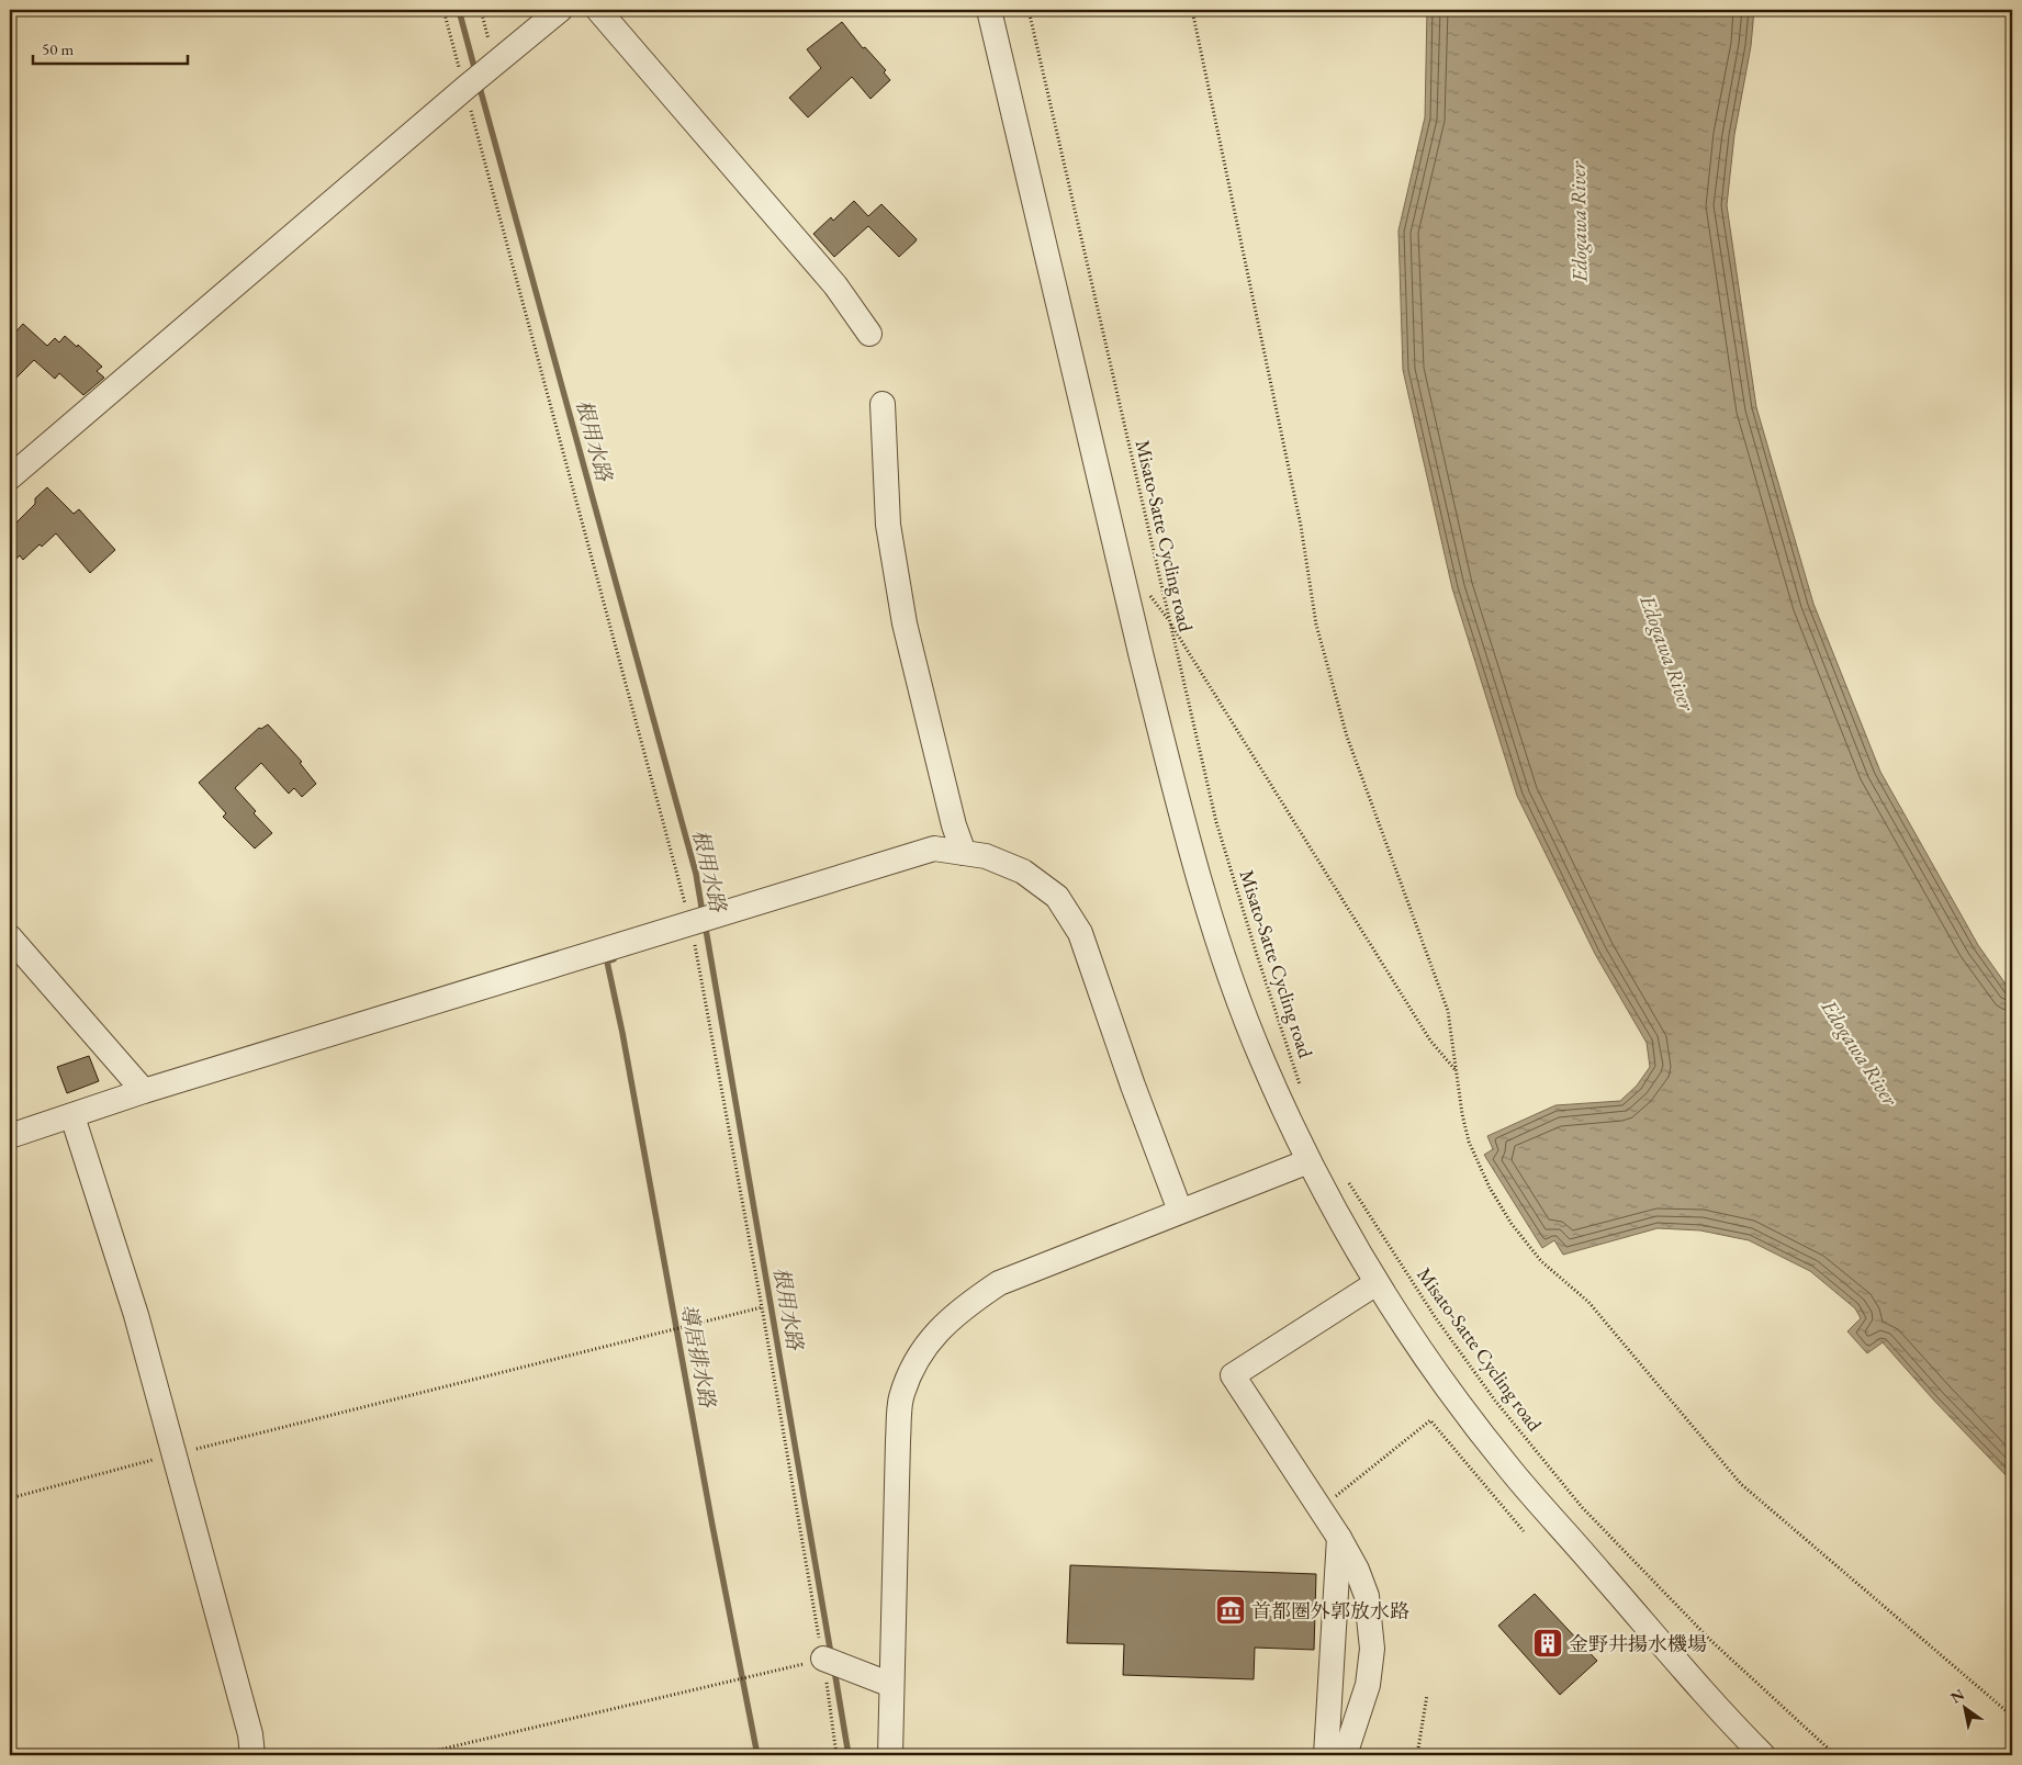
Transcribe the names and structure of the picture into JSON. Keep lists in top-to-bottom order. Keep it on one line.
{"streets":{"path":["Misato-Satte Cycling road"]},"water":["Edogawa River","根用水路","導居排水路"],"places":{"museum":["首都圏外郭放水路"],"building":["金野井揚水機場"]},"scale_bar":"50 m","north":"top left"}
